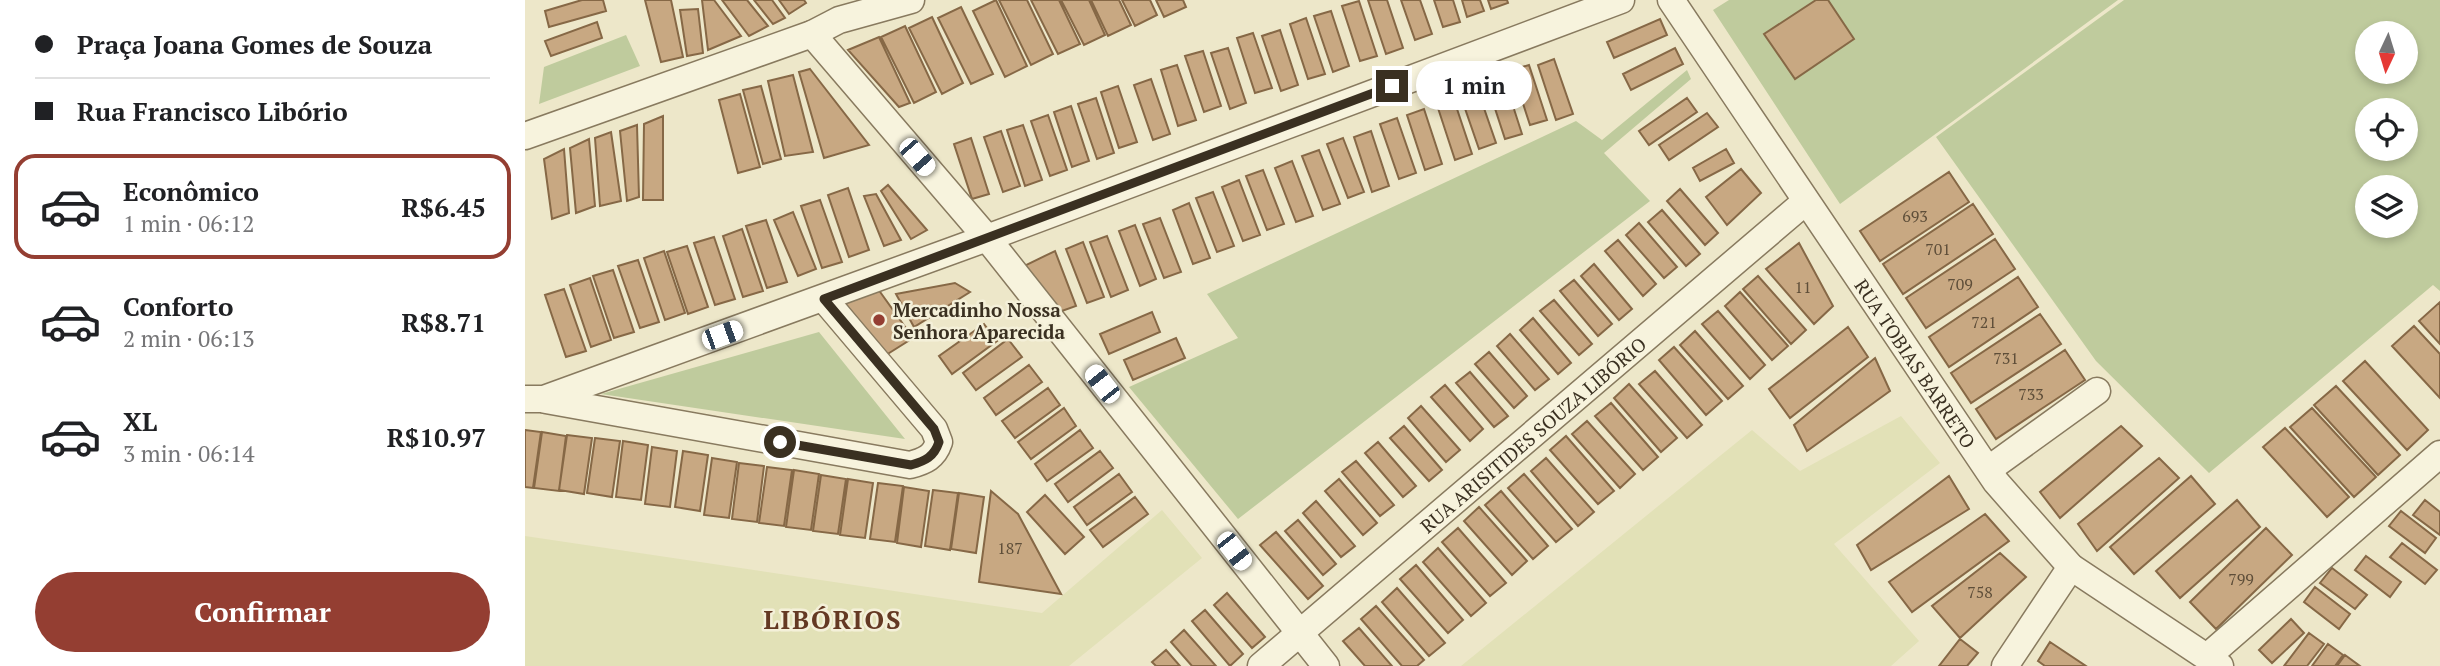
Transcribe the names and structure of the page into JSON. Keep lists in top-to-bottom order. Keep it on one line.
{"streets":{"street":["RUA TOBIAS BARRETO","RUA ARISITIDES SOUZA LIBÓRIO"]},"crossings":[["RUA TOBIAS BARRETO","RUA ARISITIDES SOUZA LIBÓRIO"]],"districts":["LIBÓRIOS"],"places":["Mercadinho Nossa Senhora Aparecida"],"house_numbers":["693","701","709","11","721","731","733","187","799","758"],"north":"bottom","page":{"banner":["Praça Joana Gomes de Souza","Rua Francisco Libório"],"bubble":"1 min","list":[{"name":"Econômico","note":"1 min · 06:12","value":"R$6.45"},{"name":"Conforto","note":"2 min · 06:13","value":"R$8.71"},{"name":"XL","note":"3 min · 06:14","value":"R$10.97"}],"buttons":"Confirmar"}}
